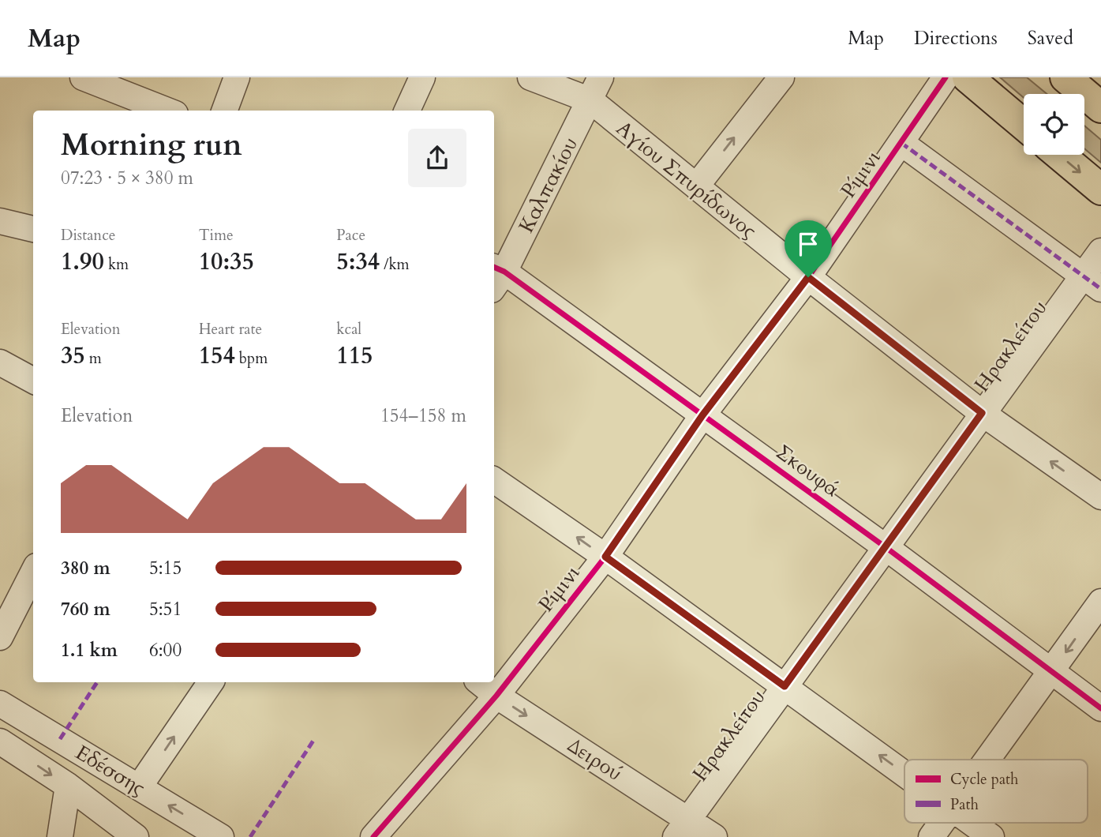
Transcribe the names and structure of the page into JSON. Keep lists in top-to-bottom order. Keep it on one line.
{"streets":{"street":["Ρίμινι","Αγίου Σπυρίδωνος","Καλπακίου","Ηρακλείτου","Σκουφά","Δειρού","Εδέσσης"]},"crossings":[["Ρίμινι","Αγίου Σπυρίδωνος"],["Ρίμινι","Σκουφά"],["Ρίμινι","Δειρού"],["Αγίου Σπυρίδωνος","Καλπακίου"],["Αγίου Σπυρίδωνος","Ηρακλείτου"],["Καλπακίου","Σκουφά"],["Ηρακλείτου","Σκουφά"],["Ηρακλείτου","Δειρού"]],"legend":["Cycle path","Path"],"page":{"header":"Map","nav":["Map","Directions","Saved"],"heading":["Morning run","07:23 · 5 × 380 m"],"stats":[["Distance","1.90 km"],["Time","10:35"],["Pace","5:34 /km"],["Elevation","35 m"],["Heart rate","154 bpm"],["kcal","115"]],"chart":["Elevation","154–158 m"],"list":[{"name":"380 m","note":"5:15"},{"name":"760 m","note":"5:51"},{"name":"1.1 km","note":"6:00"}]}}
